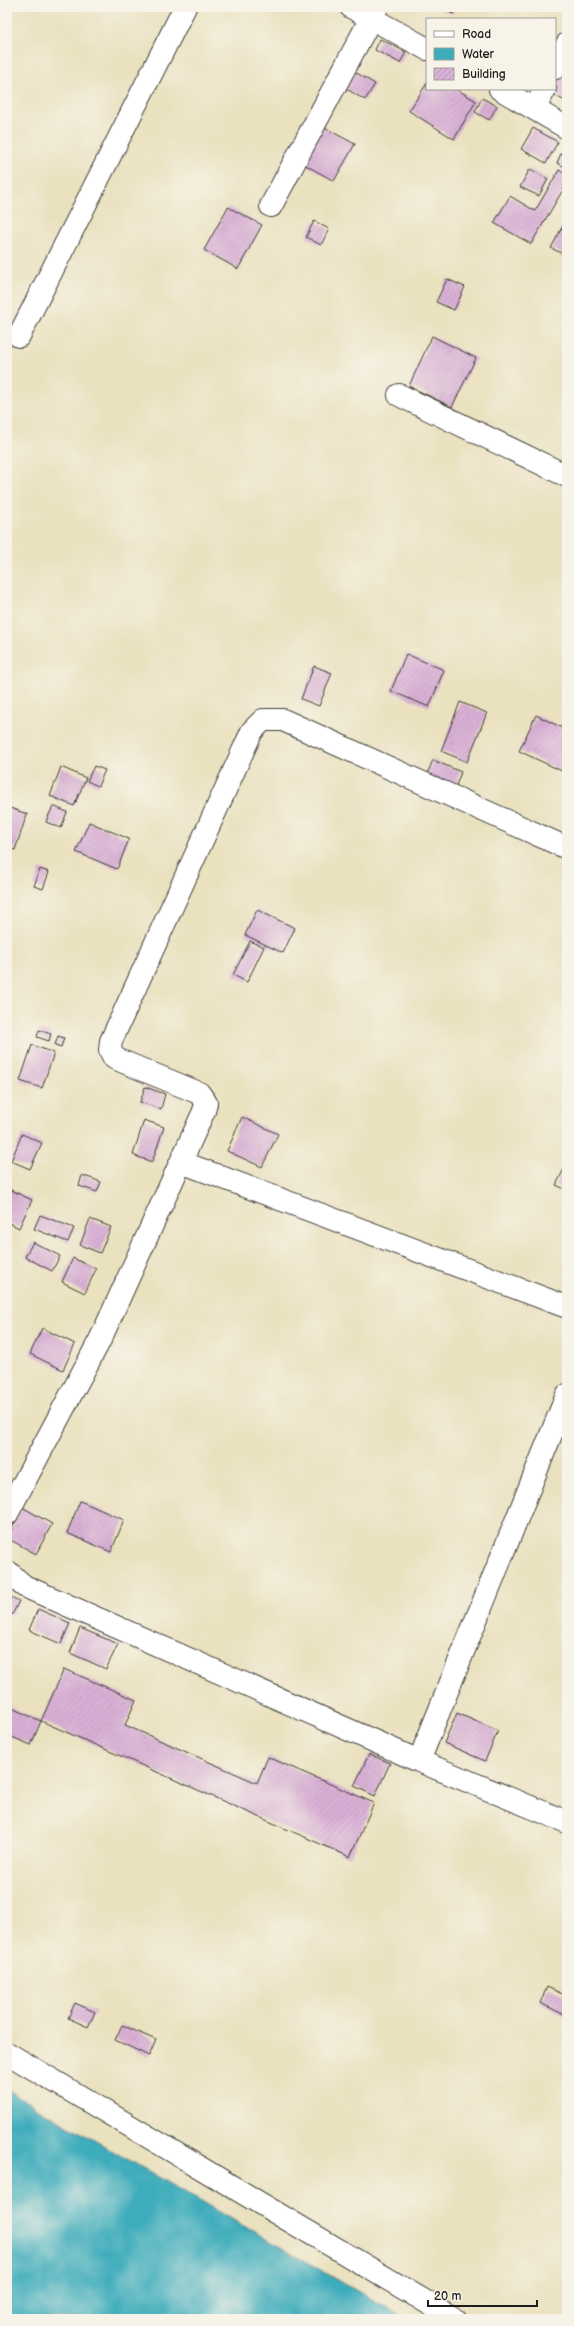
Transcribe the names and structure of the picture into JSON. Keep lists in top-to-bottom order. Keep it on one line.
{"legend":["Road","Water","Building"],"scale_bar":"20 m"}
